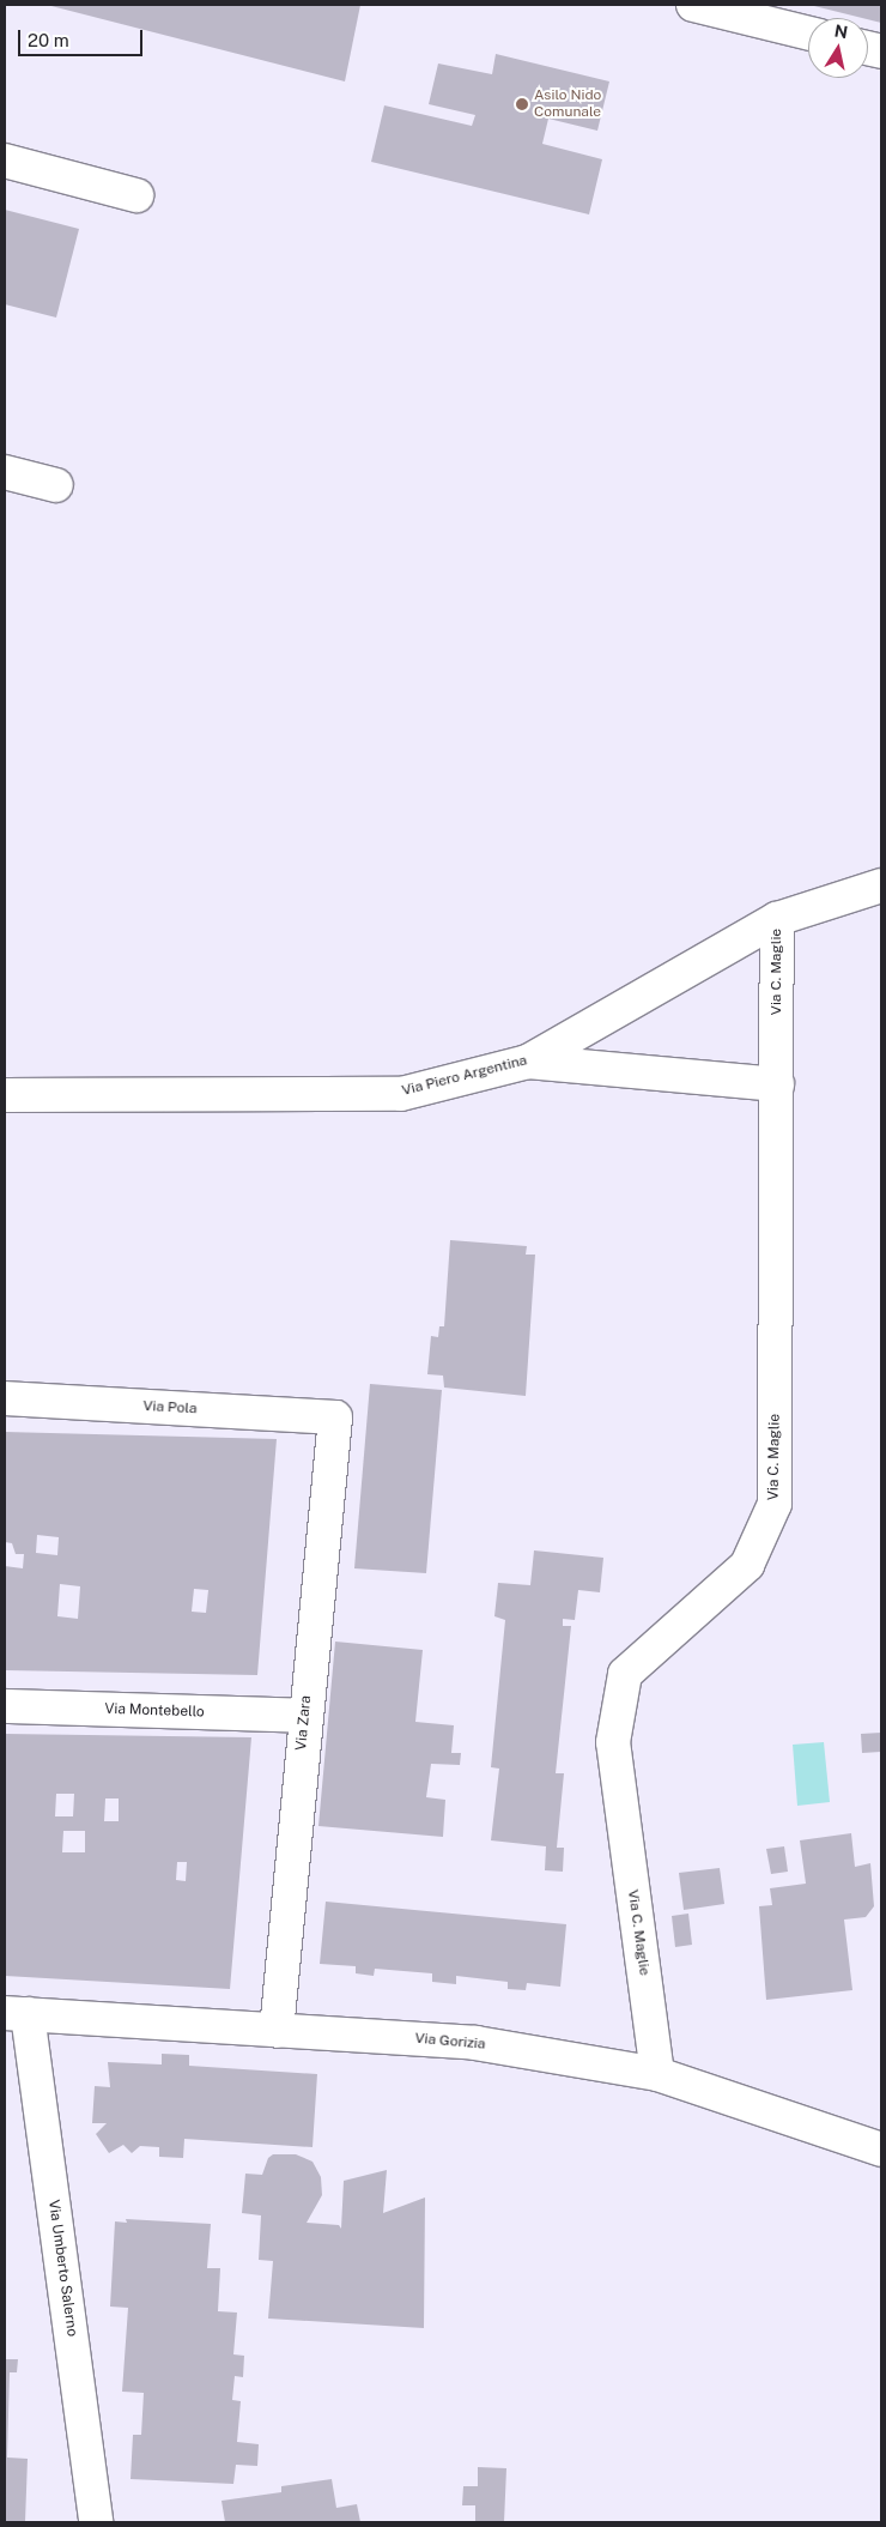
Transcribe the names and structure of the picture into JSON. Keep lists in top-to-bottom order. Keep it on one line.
{"streets":{"street":["Via C. Maglie","Via Piero Argentina","Via Pola","Via Montebello","Via Zara","Via Gorizia","Via Umberto Salerno"]},"crossings":[["Via C. Maglie","Via Piero Argentina"],["Via C. Maglie","Via Gorizia"],["Via Pola","Via Zara"],["Via Montebello","Via Zara"],["Via Zara","Via Gorizia"],["Via Gorizia","Via Umberto Salerno"]],"places":["Asilo Nido Comunale"],"scale_bar":"20 m","north":"top"}
